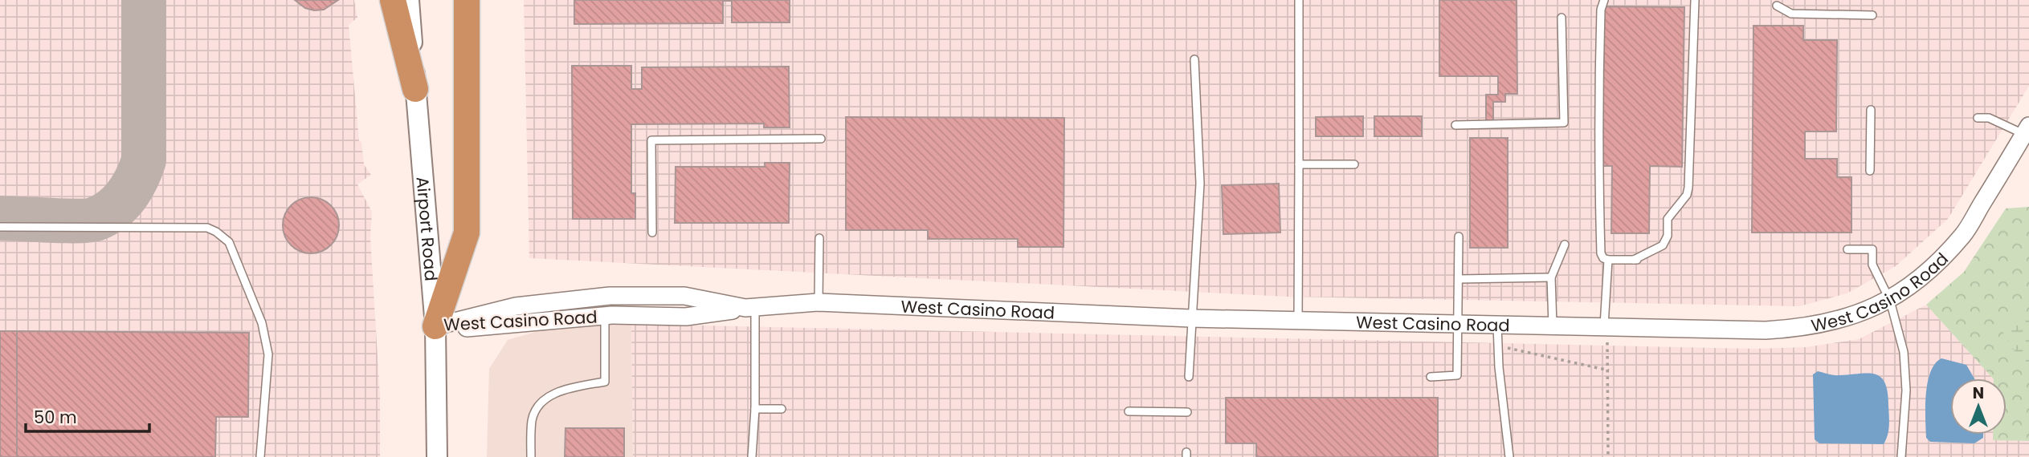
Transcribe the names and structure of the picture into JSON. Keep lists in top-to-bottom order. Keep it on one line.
{"streets":{"main road":["Airport Road"],"street":["West Casino Road"]},"crossings":[["Airport Road","West Casino Road"]],"scale_bar":"50 m","north":"top"}
